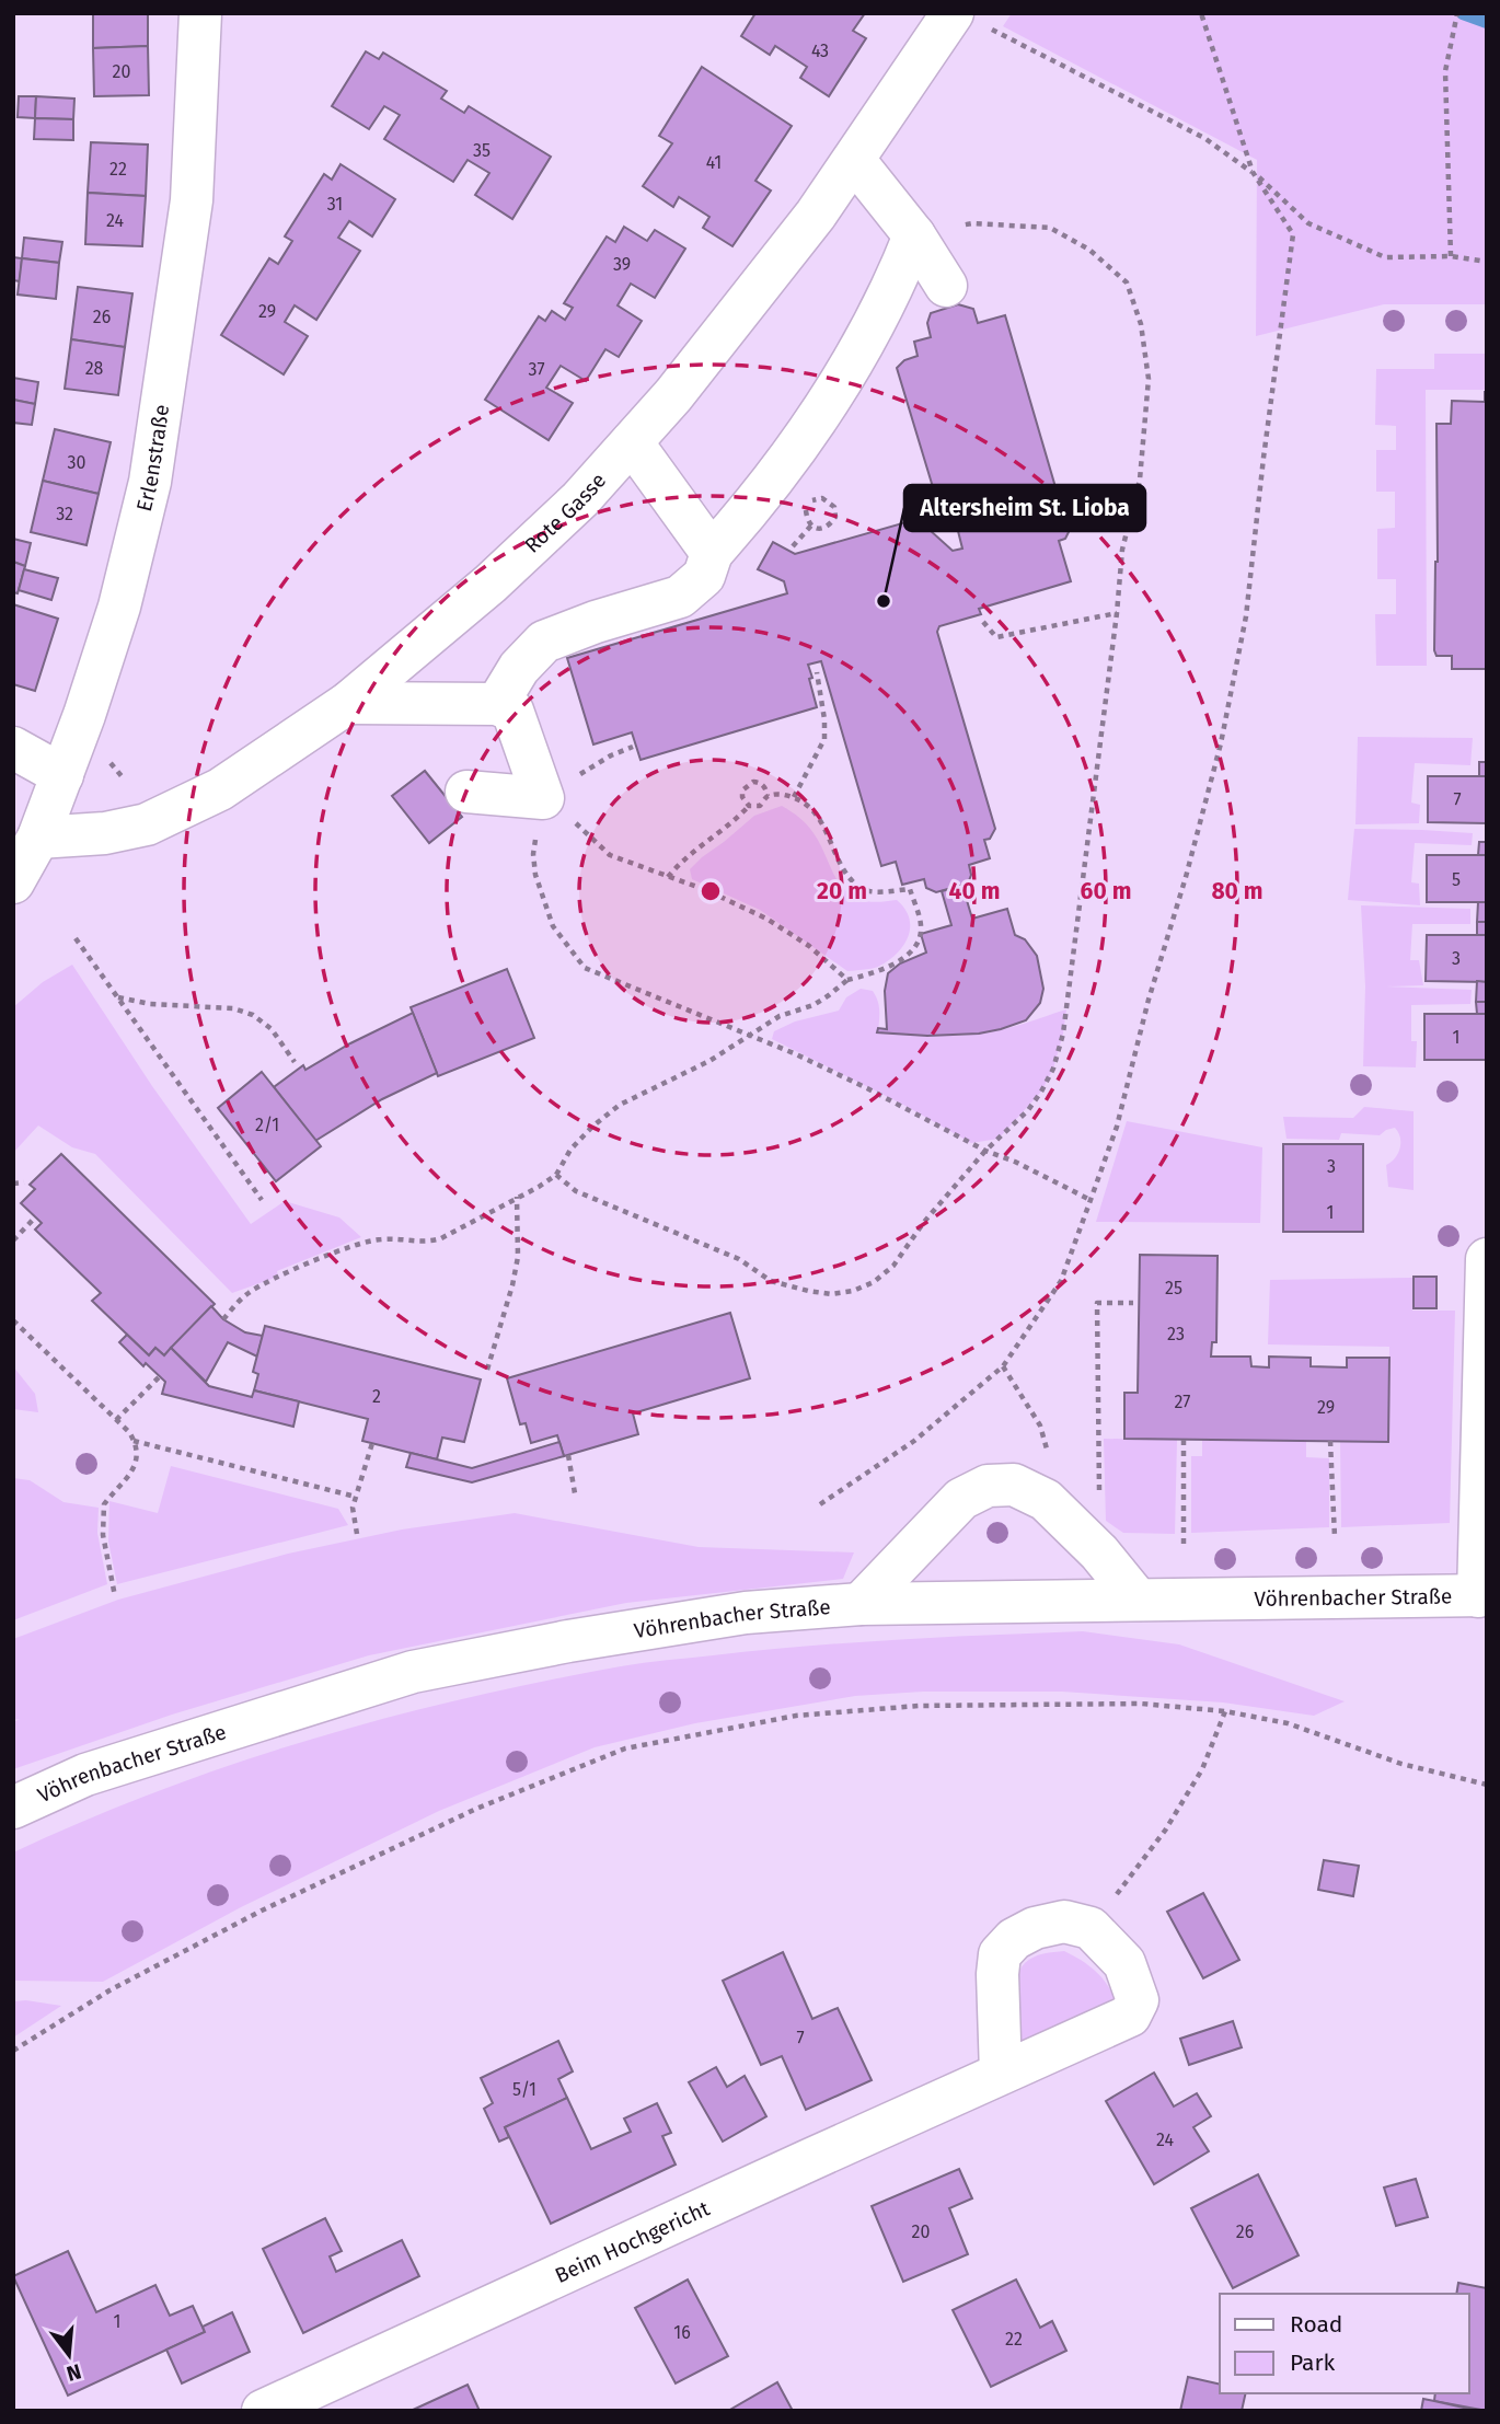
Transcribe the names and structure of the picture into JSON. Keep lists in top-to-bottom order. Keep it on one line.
{"streets":{"street":["Erlenstraße","Rote Gasse","Vöhrenbacher Straße","Beim Hochgericht"]},"crossings":[["Erlenstraße","Rote Gasse"]],"places":["Altersheim St. Lioba"],"house_numbers":["43","20","35","41","22","31","24","39","29","26","28","37","30","32","7","5","3","1","2/1","3","1","25","23","2","27","29","7","5/1","24","20","26","1","16","22"],"legend":["Road","Park"],"north":"bottom","rings":["20 m","40 m","60 m","80 m"]}
